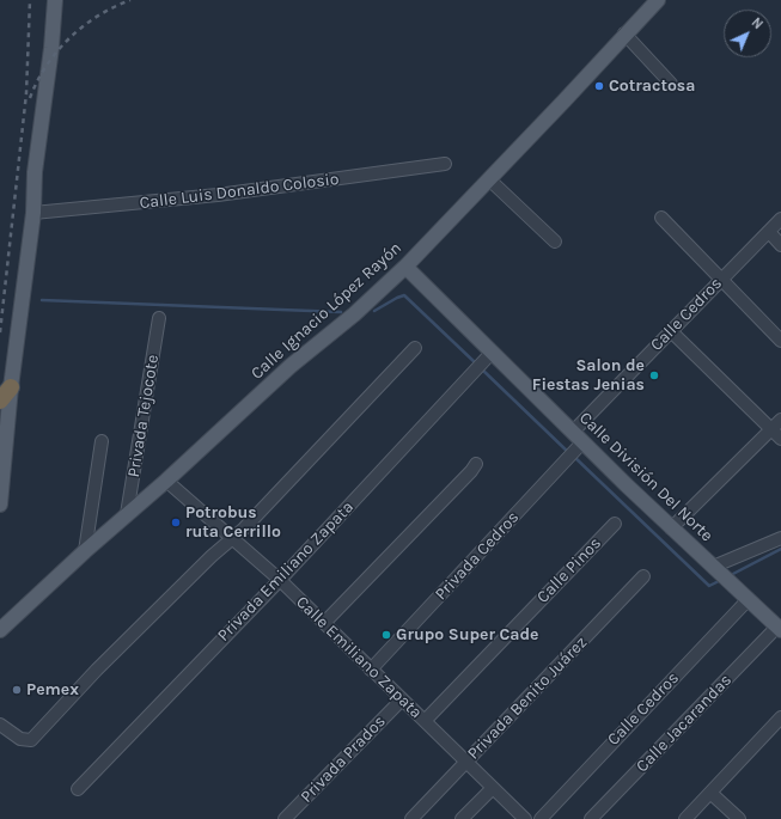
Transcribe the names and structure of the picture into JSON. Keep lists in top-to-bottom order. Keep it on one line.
{"streets":{"main road":["Calle Ignacio López Rayón","Calle División Del Norte"],"street":["Calle Luis Donaldo Colosio","Calle Cedros","Privada Tejocote","Privada Cedros","Calle Pinos","Privada Emiliano Zapata","Calle Emiliano Zapata","Privada Benito Juárez","Calle Jacarandas","Privada Prados"]},"crossings":[["Calle Ignacio López Rayón","Privada Tejocote"],["Calle Ignacio López Rayón","Calle División Del Norte"],["Calle Ignacio López Rayón","Calle Emiliano Zapata"],["Calle Cedros","Calle División Del Norte"],["Calle Cedros","Privada Cedros"],["Calle División Del Norte","Privada Cedros"],["Calle División Del Norte","Privada Emiliano Zapata"],["Calle División Del Norte","Calle Jacarandas"],["Privada Cedros","Calle Emiliano Zapata"],["Calle Pinos","Calle Emiliano Zapata"],["Privada Emiliano Zapata","Calle Emiliano Zapata"],["Calle Emiliano Zapata","Privada Benito Juárez"],["Calle Emiliano Zapata","Privada Prados"]],"places":["Cotractosa","Salon de Fiestas Jenias","Potrobus ruta Cerrillo","Grupo Super Cade","Pemex"],"north":"top right"}
